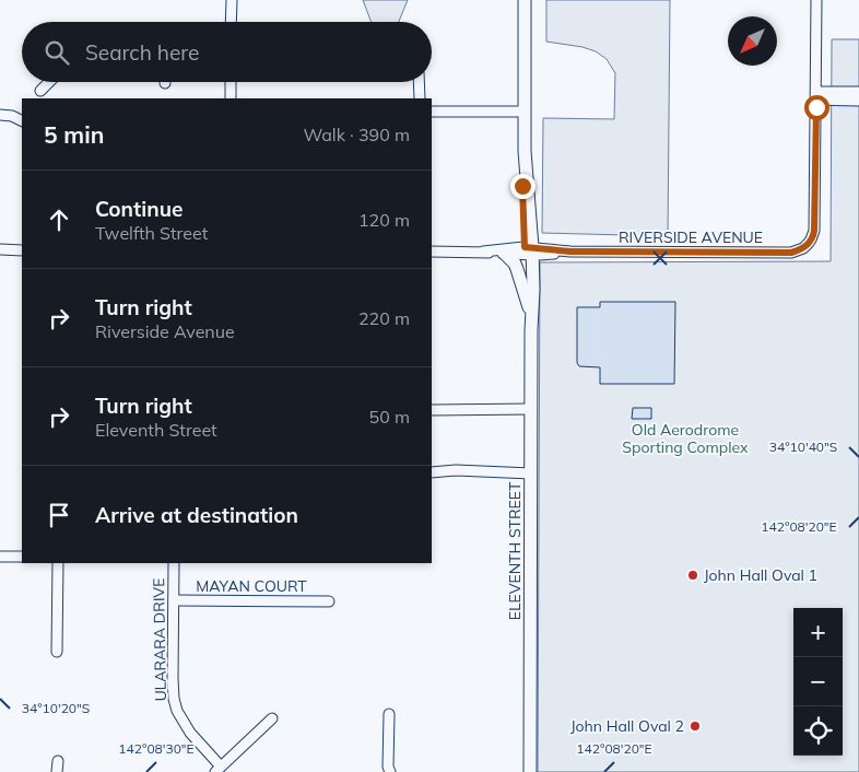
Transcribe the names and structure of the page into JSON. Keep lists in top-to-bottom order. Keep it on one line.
{"streets":{"main road":["ELEVENTH STREET"],"street":["RIVERSIDE AVENUE","MAYAN COURT","ULARARA DRIVE"]},"crossings":[["RIVERSIDE AVENUE","ELEVENTH STREET"],["MAYAN COURT","ULARARA DRIVE"]],"parks":["Old Aerodrome Sporting Complex"],"places":["John Hall Oval 1","John Hall Oval 2"],"north":"bottom left","page":{"search":"Search here","heading":["5 min","Walk · 390 m"],"list":[["Continue","Twelfth Street","120 m"],["Turn right","Riverside Avenue","220 m"],["Turn right","Eleventh Street","50 m"],"Arrive at destination"],"map_buttons":["+","−"]},"coordinates":["34°10'40\"S","142°08'20\"E","34°10'20\"S","142°08'30\"E"]}
